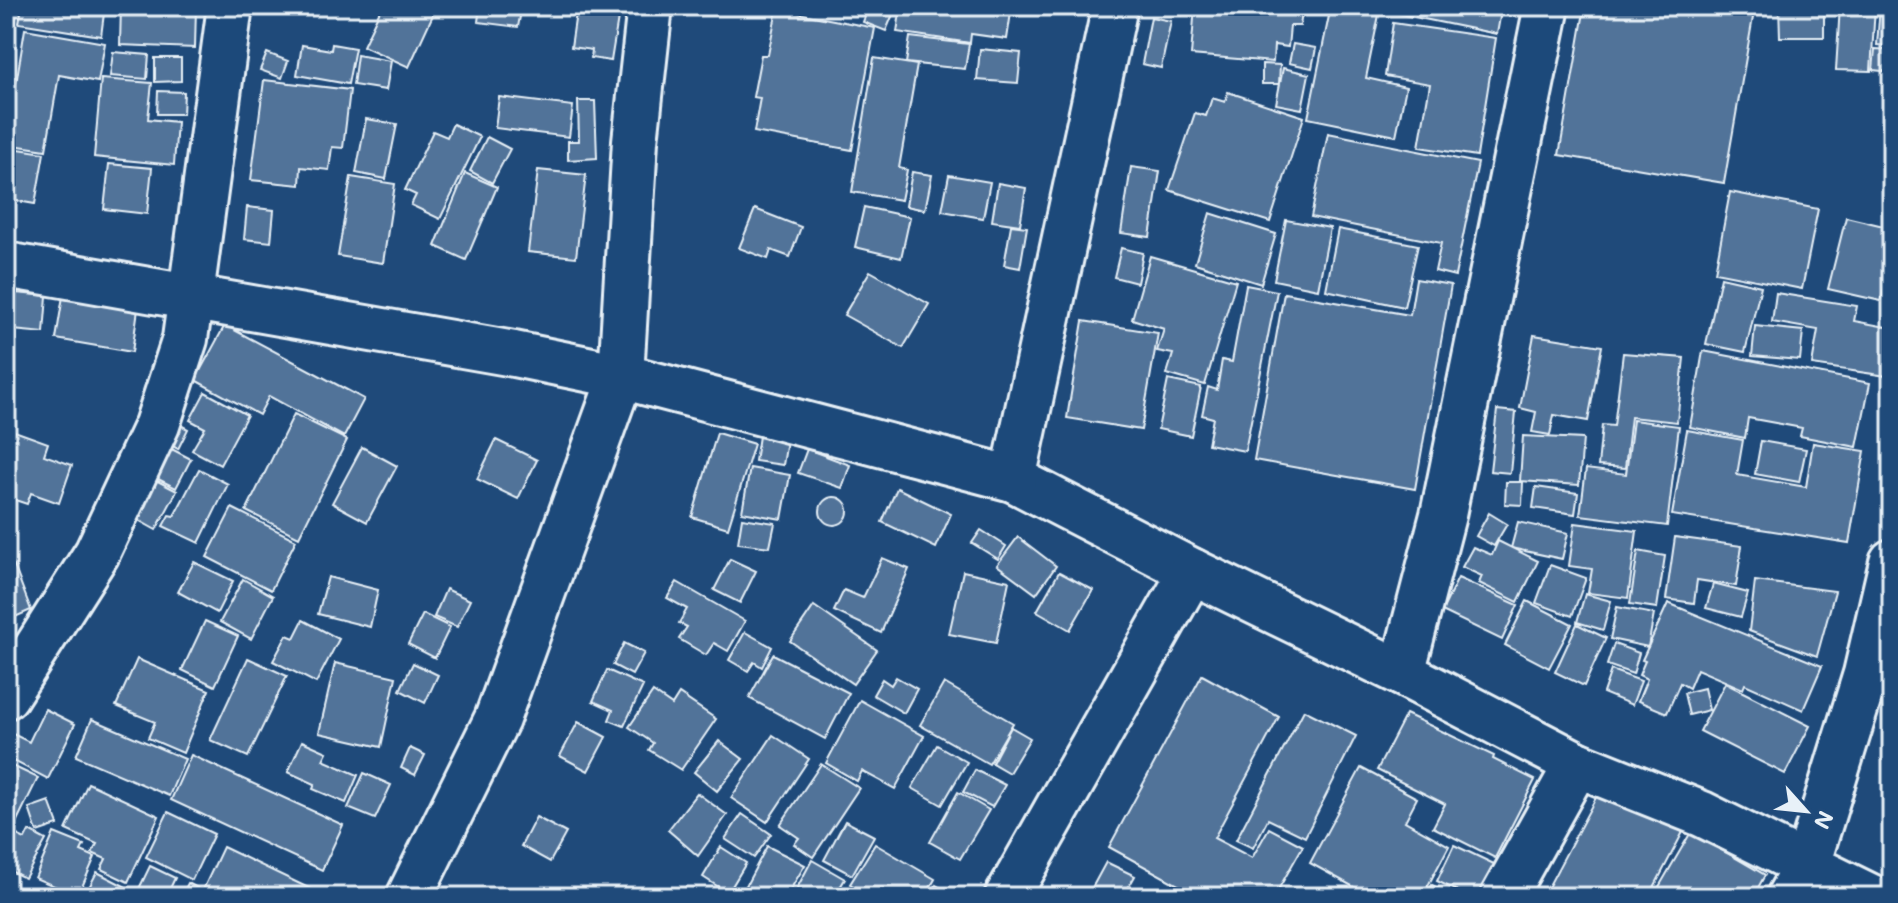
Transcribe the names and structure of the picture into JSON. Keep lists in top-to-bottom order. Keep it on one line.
{"north":"bottom right"}
